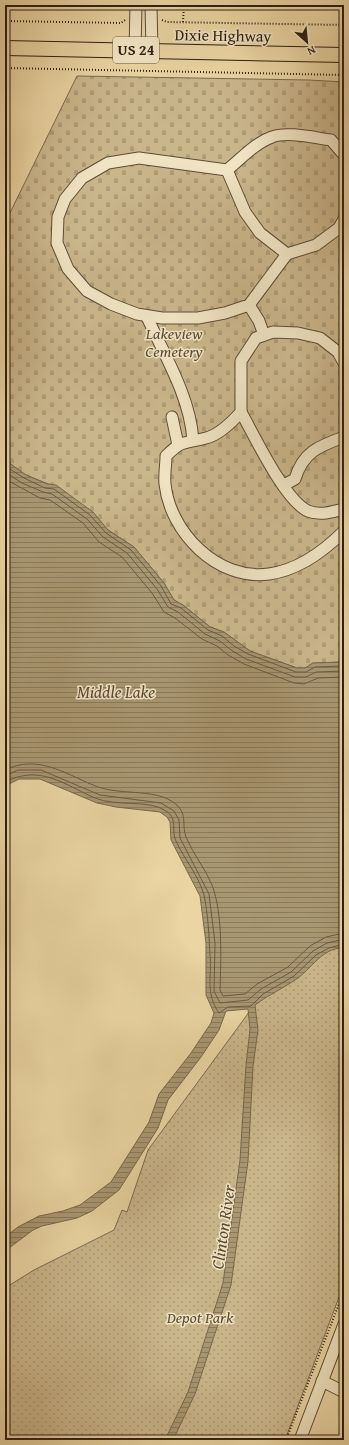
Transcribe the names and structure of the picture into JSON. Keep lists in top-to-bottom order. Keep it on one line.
{"streets":{"main road":["Dixie Highway","US 24"]},"water":["Middle Lake","Clinton River"],"parks":["Lakeview Cemetery","Depot Park"],"north":"bottom right"}
